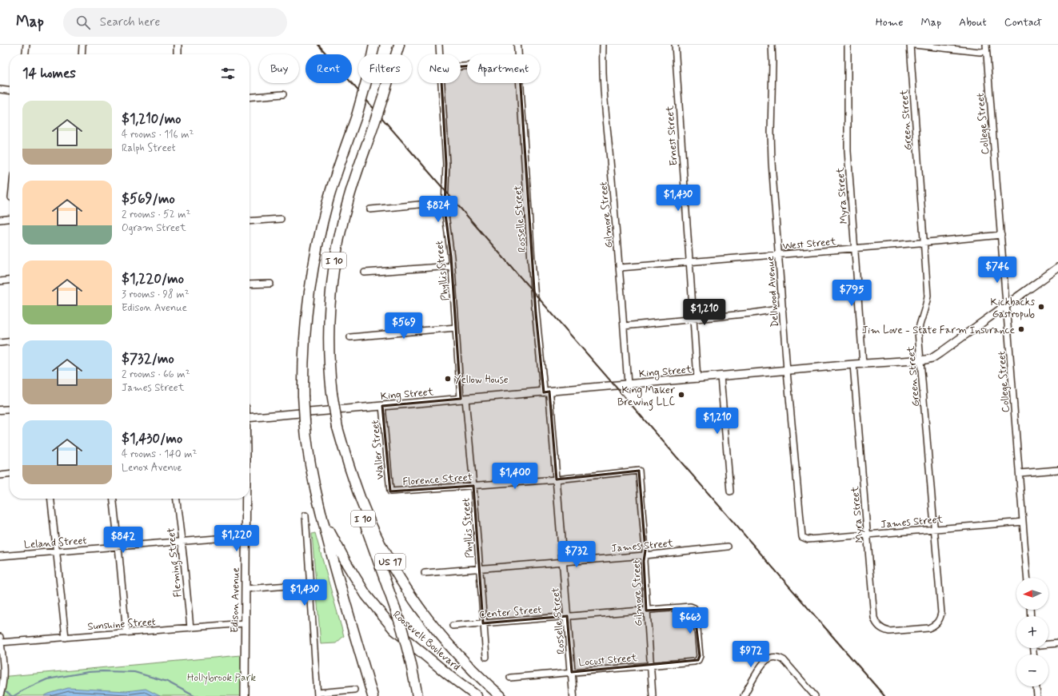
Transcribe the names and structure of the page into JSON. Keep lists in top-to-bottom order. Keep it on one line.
{"streets":{"highway":["I 10","US 17","Roosevelt Boulevard"],"main road":["King Street","Edison Avenue"],"street":["Green Street","College Street","Ernest Street","Myra Street","Gilmore Street","Rosselle Street","West Street","Phyllis Street","Dellwood Avenue","Waller Street","Florence Street","James Street","Leland Street","Fleming Street","Center Street","Sunshine Street","Locust Street"]},"crossings":[["Green Street","Myra Street"],["Green Street","West Street"],["Green Street","King Street"],["Green Street","James Street"],["College Street","West Street"],["College Street","King Street"],["College Street","James Street"],["Ernest Street","West Street"],["Ernest Street","King Street"],["Myra Street","West Street"],["Myra Street","King Street"],["Myra Street","James Street"],["Gilmore Street","West Street"],["Gilmore Street","King Street"],["Gilmore Street","Florence Street"],["Gilmore Street","James Street"],["Gilmore Street","Center Street"],["Gilmore Street","Locust Street"],["Rosselle Street","King Street"],["Rosselle Street","Florence Street"],["Rosselle Street","James Street"],["Rosselle Street","Center Street"],["Rosselle Street","Locust Street"],["West Street","Dellwood Avenue"],["I 10","Roosevelt Boulevard"],["Phyllis Street","King Street"],["Phyllis Street","Florence Street"],["Phyllis Street","James Street"],["Phyllis Street","Center Street"],["Dellwood Avenue","King Street"],["Dellwood Avenue","James Street"],["King Street","Waller Street"],["Waller Street","Florence Street"],["Leland Street","Fleming Street"],["Leland Street","Edison Avenue"],["Fleming Street","Sunshine Street"],["Edison Avenue","Sunshine Street"],["Center Street","Locust Street"]],"parks":["Hollybrook Park"],"places":["Kickbacks Gastropub","Jim Love - State Farm Insurance","Yellow House","King Maker Brewing LLC"],"north":"left","page":{"header":"Map","search":"Search here","nav":["Home","Map","About","Contact"],"chip":["Buy","Rent","Filters","New","Apartment"],"heading":"14 homes","list":[{"name":"$1,210/mo","note":"4 rooms · 116 m² · Ralph Street"},{"name":"$569/mo","note":"2 rooms · 52 m² · Ogram Street"},{"name":"$1,220/mo","note":"3 rooms · 98 m² · Edison Avenue"},{"name":"$732/mo","note":"2 rooms · 66 m² · James Street"},{"name":"$1,430/mo","note":"4 rooms · 140 m² · Lenox Avenue"}],"price":["$1,430","$824","$746","$795","$1,210","$569","$1,210","$1,400","$1,220","$842","$732","$1,430","$663","$972"],"map_buttons":["+","−"]}}
